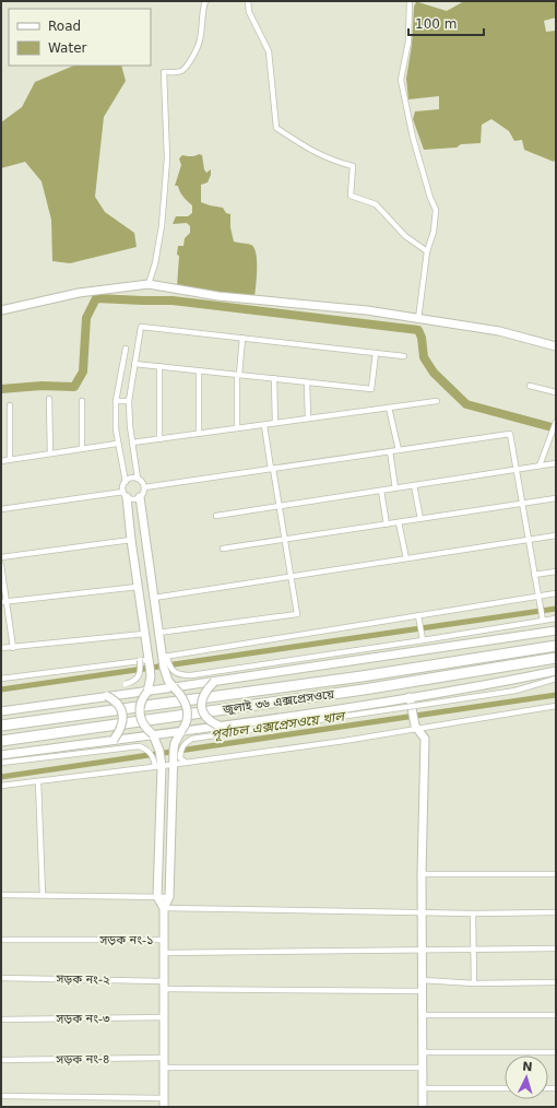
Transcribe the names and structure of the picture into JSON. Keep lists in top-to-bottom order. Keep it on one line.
{"streets":{"highway":["জুলাই ৩৬ এক্সপ্রেসওয়ে"],"street":["সড়ক নং-১","সড়ক নং-২","সড়ক নং-৩","সড়ক নং-৪"]},"crossings":[["সড়ক নং-১","সড়ক নং-২"],["সড়ক নং-১","সড়ক নং-৩"],["সড়ক নং-১","সড়ক নং-৪"]],"water":["পূর্বাচল এক্সপ্রেসওয়ে খাল"],"legend":["Road","Water"],"scale_bar":"100 m","north":"top"}
